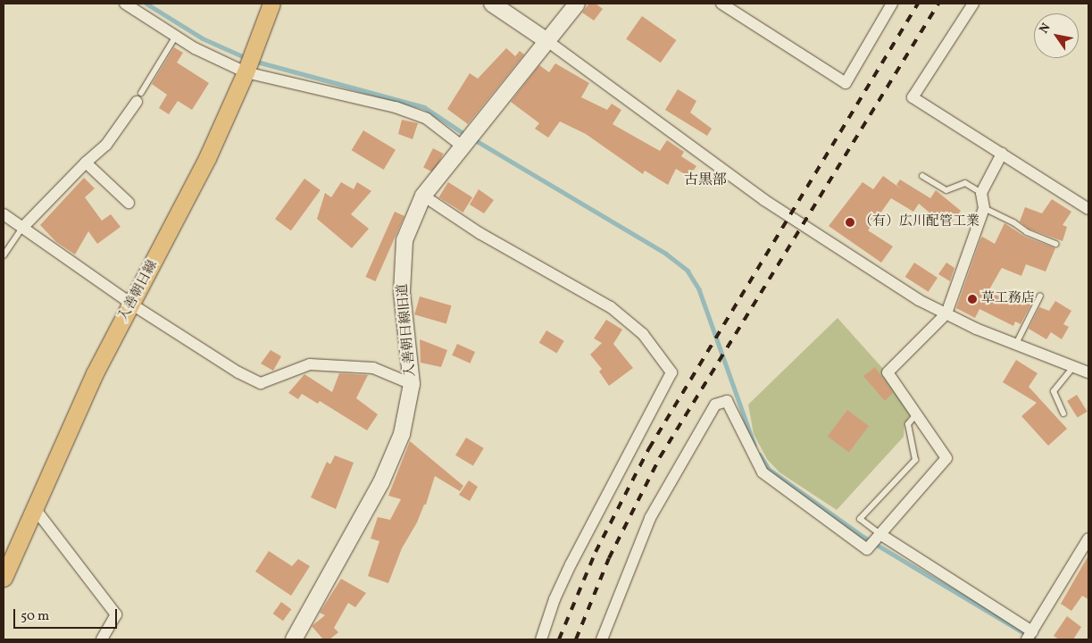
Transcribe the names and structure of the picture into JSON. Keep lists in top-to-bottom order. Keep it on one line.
{"streets":{"main road":["入善朝日線"],"street":["入善朝日線旧道"]},"districts":["古黒部"],"places":["（有）広川配管工業","草工務店"],"scale_bar":"50 m","north":"top left"}
